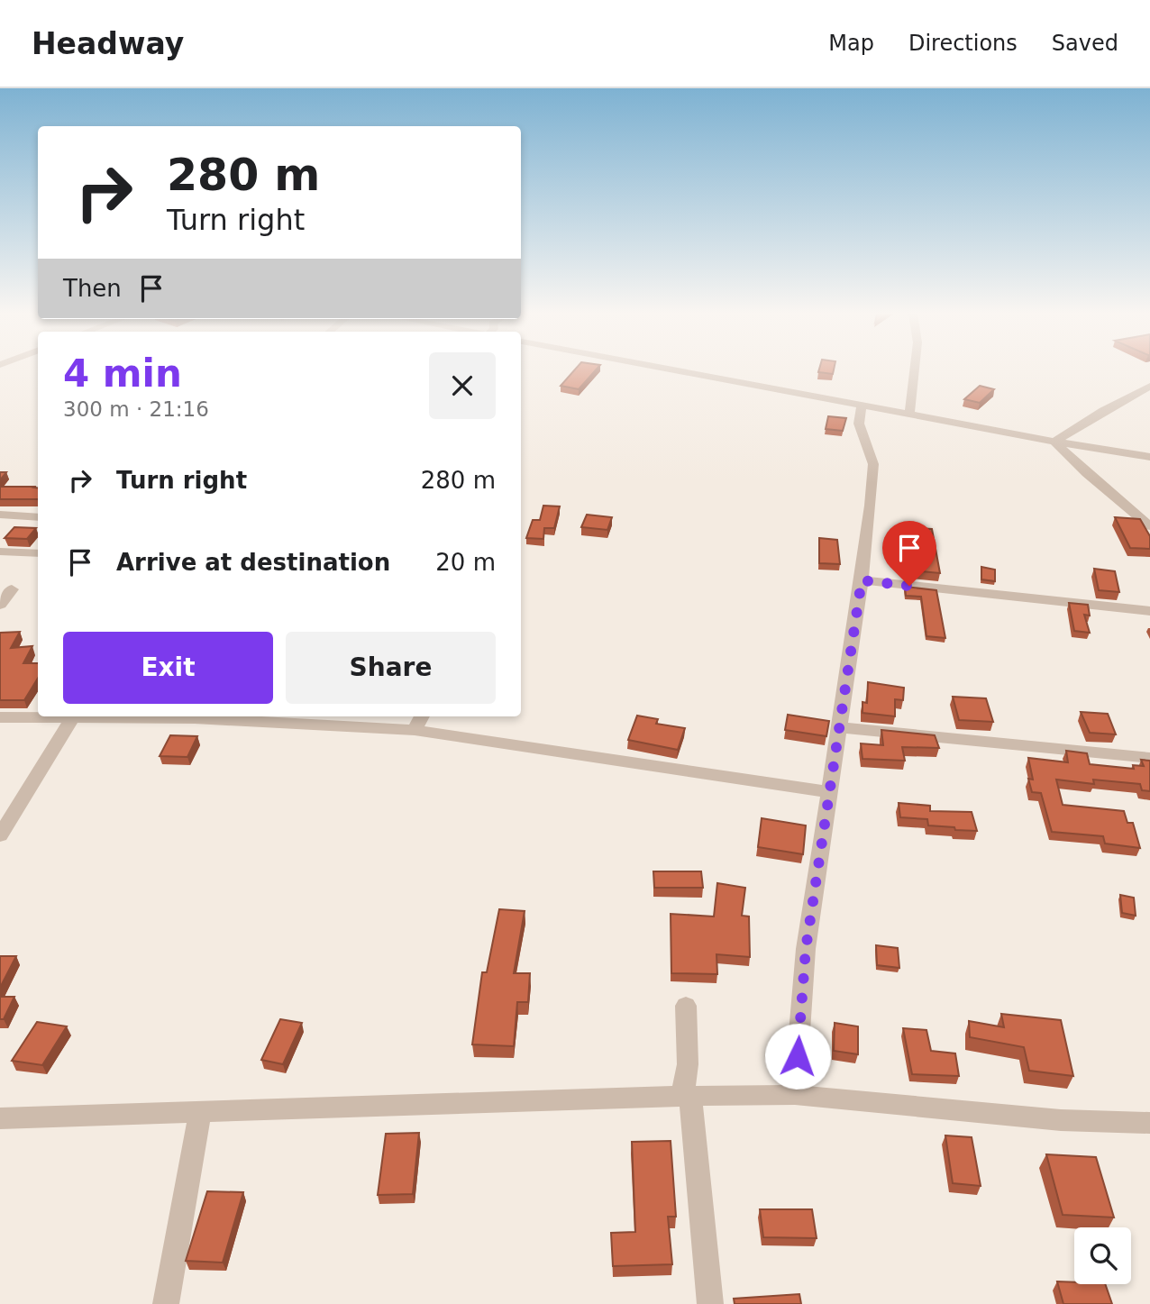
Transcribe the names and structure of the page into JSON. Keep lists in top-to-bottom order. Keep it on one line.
{"page":{"header":"Headway","nav":["Map","Directions","Saved"],"turn":["280 m","Turn right"],"then":"Then","heading":["4 min","300 m · 21:16"],"list":[{"name":"Turn right","value":"280 m"},{"name":"Arrive at destination","value":"20 m"}],"buttons":["Exit","Share"]}}
